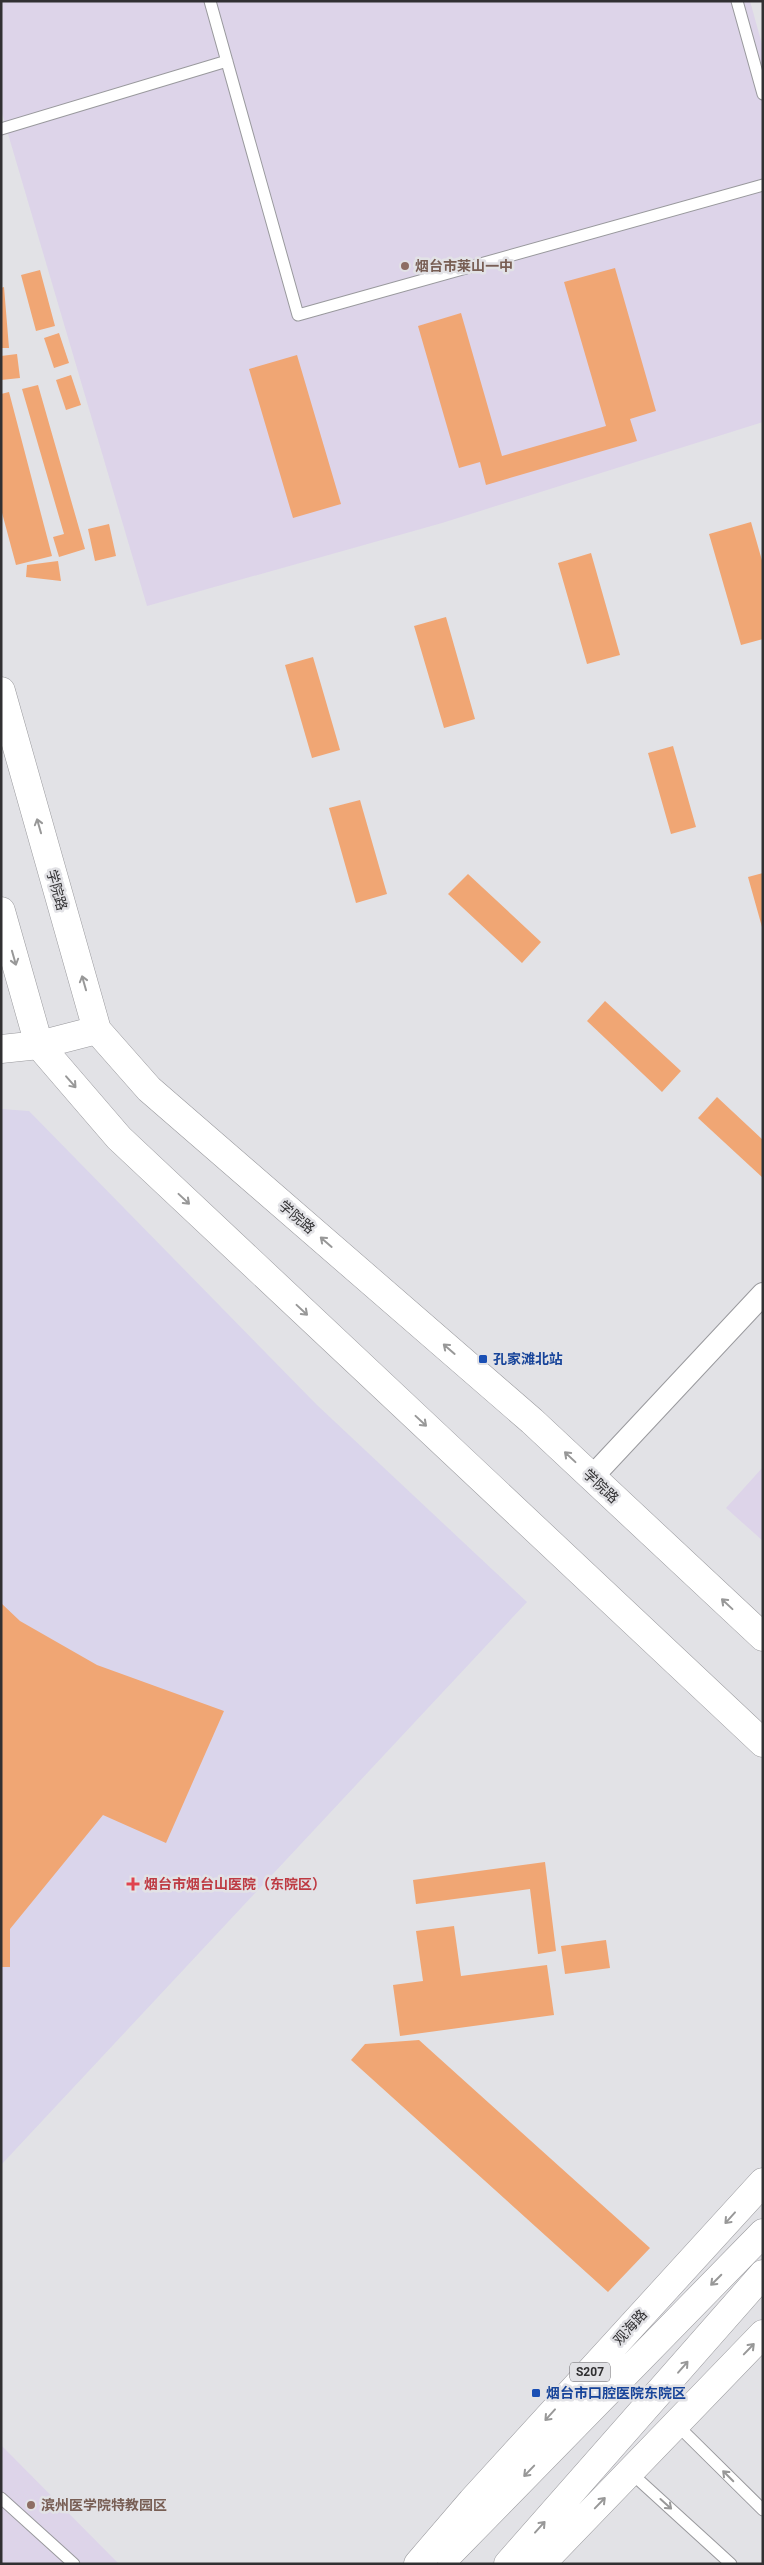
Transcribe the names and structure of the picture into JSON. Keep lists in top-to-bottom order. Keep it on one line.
{"streets":{"main road":["学院路","观海路","S207"]},"places":{"other":["烟台市莱山一中","滨州医学院特教园区"],"transit":["孔家滩北站","烟台市口腔医院东院区"],"health":["烟台市烟台山医院（东院区）"]}}
